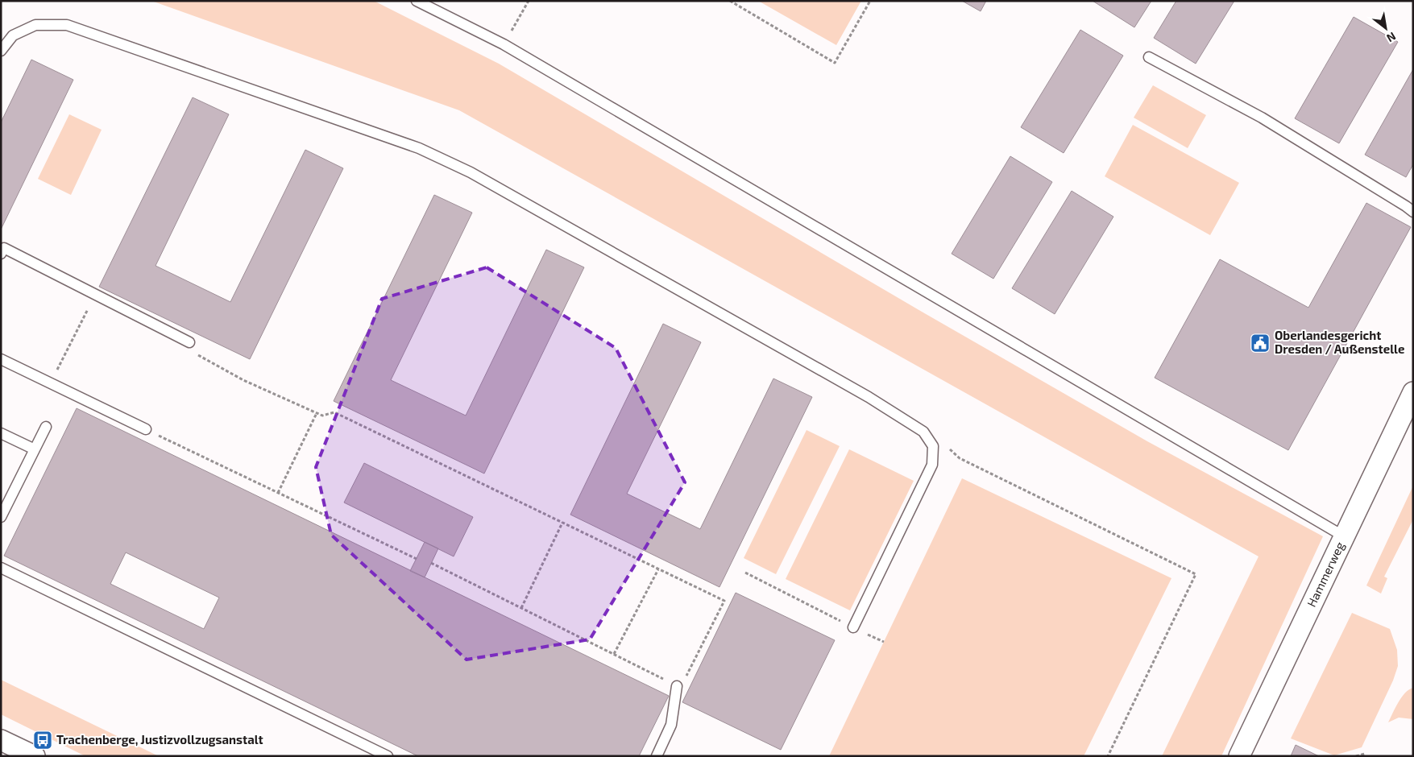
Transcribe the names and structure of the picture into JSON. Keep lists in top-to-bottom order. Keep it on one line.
{"streets":{"street":["Hammerweg"]},"places":{"public building":["Oberlandesgericht Dresden / Außenstelle"],"bus stop":["Trachenberge, Justizvollzugsanstalt"]},"north":"bottom right"}
